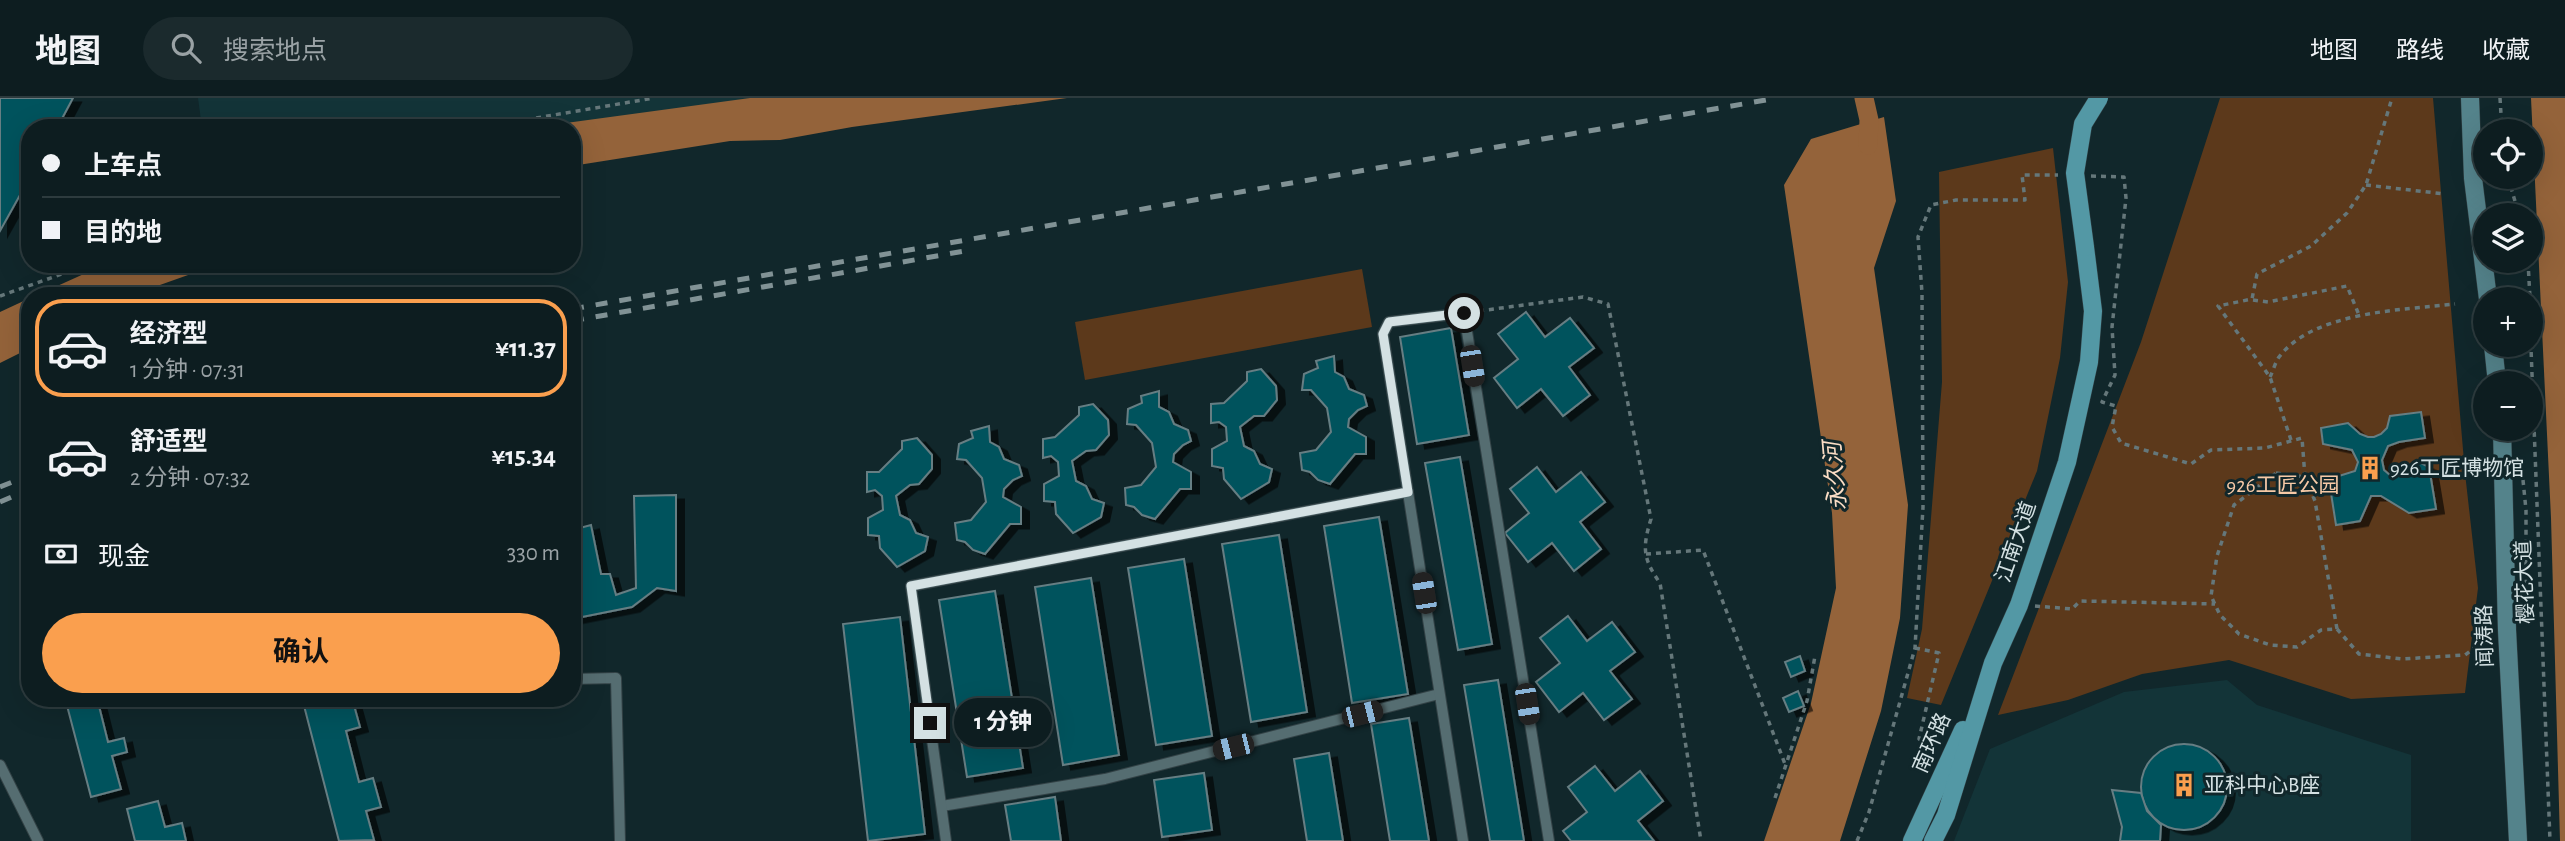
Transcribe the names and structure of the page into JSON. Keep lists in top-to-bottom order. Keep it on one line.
{"streets":{"main road":["江南大道","闻涛路","南环路"],"path":["樱花大道"]},"crossings":[["江南大道","南环路"]],"water":["永久河"],"parks":["926工匠公园"],"places":{"building":["926工匠博物馆","亚科中心B座"]},"page":{"header":"地图","search":"搜索地点","nav":["地图","路线","收藏"],"map_buttons":["+","−"],"banner":["上车点","目的地"],"list":[{"name":"经济型","note":"1 分钟 · 07:31","value":"¥11.37"},{"name":"舒适型","note":"2 分钟 · 07:32","value":"¥15.34"}],"pay":["现金","330 m"],"buttons":"确认","bubble":"1 分钟"}}
